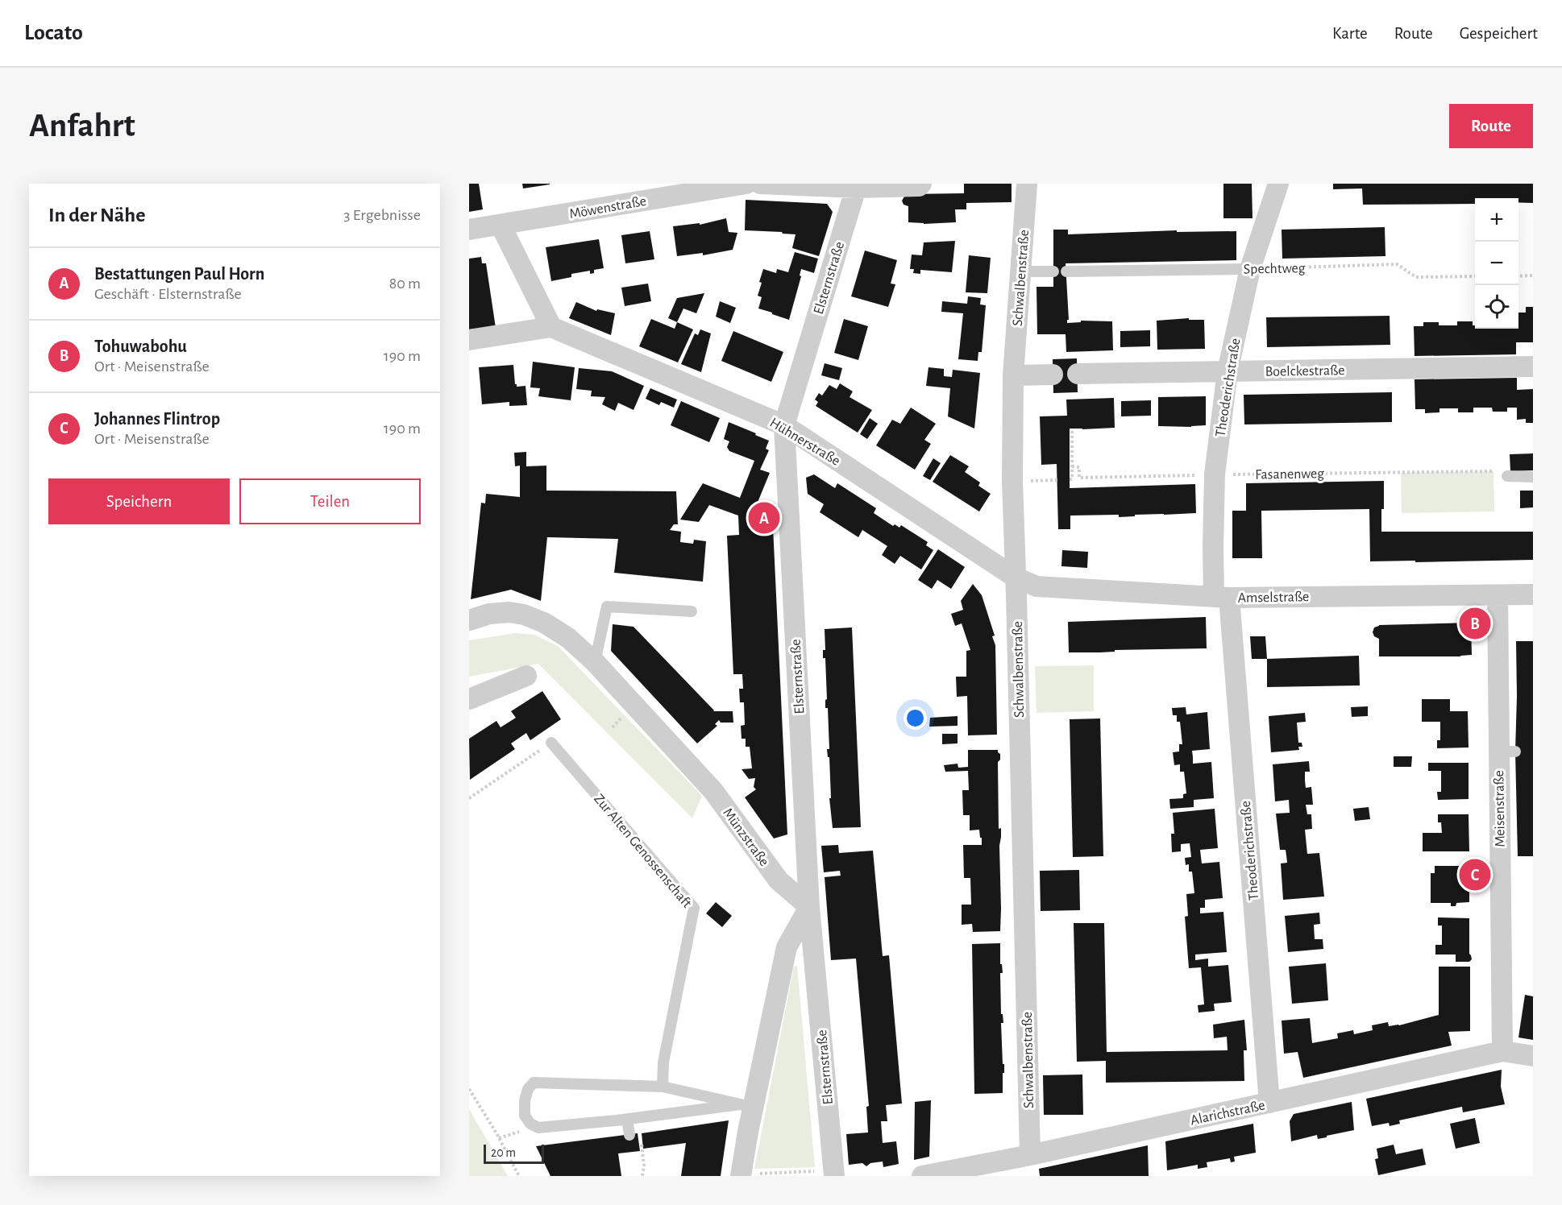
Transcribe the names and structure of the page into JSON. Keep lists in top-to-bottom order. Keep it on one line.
{"streets":{"street":["Möwenstraße","Elsternstraße","Schwalbenstraße","Boelckestraße","Theoderichstraße","Hühnerstraße","Amselstraße","Meisenstraße","Münzstraße","Alarichstraße"],"lane":["Spechtweg","Zur Alten Genossenschaft"],"path":["Fasanenweg"]},"crossings":[["Spechtweg","Theoderichstraße"],["Elsternstraße","Hühnerstraße"],["Elsternstraße","Münzstraße"],["Schwalbenstraße","Hühnerstraße"],["Schwalbenstraße","Amselstraße"],["Schwalbenstraße","Alarichstraße"],["Boelckestraße","Theoderichstraße"],["Theoderichstraße","Fasanenweg"],["Theoderichstraße","Amselstraße"],["Theoderichstraße","Alarichstraße"],["Hühnerstraße","Amselstraße"],["Amselstraße","Meisenstraße"],["Meisenstraße","Alarichstraße"]],"scale_bar":"20 m","page":{"header":"Locato","nav":["Karte","Route","Gespeichert"],"buttons":["Route",["Speichern","Teilen"]],"title":"Anfahrt","heading":["In der Nähe","3 Ergebnisse"],"map_buttons":["+","−"],"list":[{"mark":"A","name":"Bestattungen Paul Horn","note":"Geschäft · Elsternstraße","value":"80 m"},{"mark":"B","name":"Tohuwabohu","note":"Ort · Meisenstraße","value":"190 m"},{"mark":"C","name":"Johannes Flintrop","note":"Ort · Meisenstraße","value":"190 m"}],"pins":["A","B","C"],"scale":"20 m"}}
